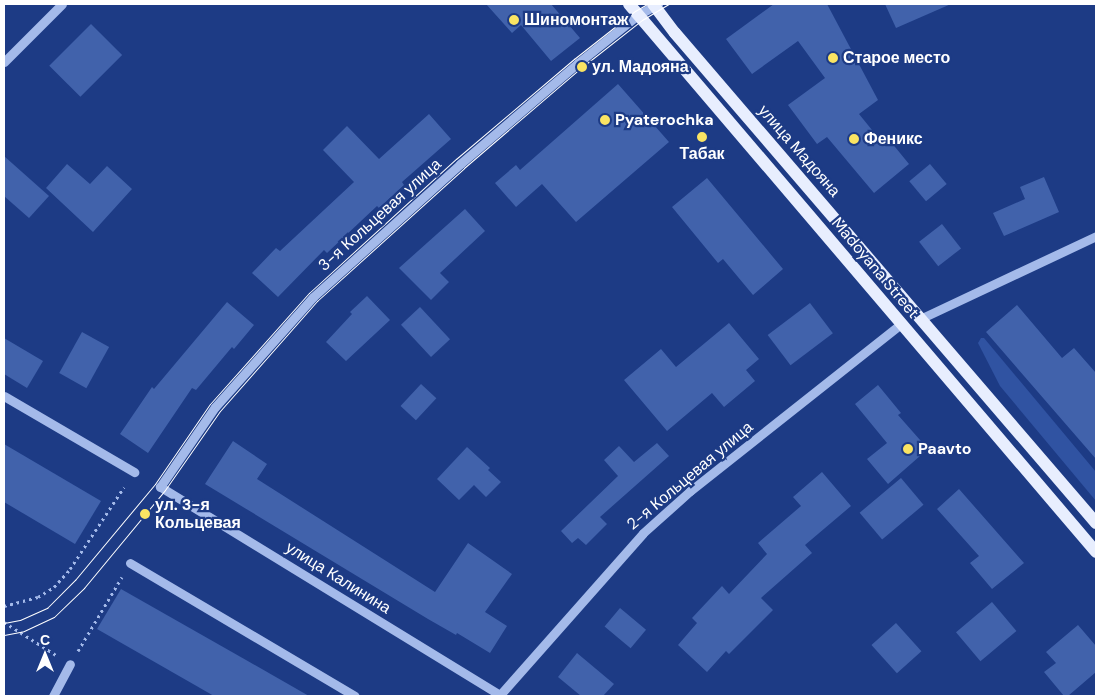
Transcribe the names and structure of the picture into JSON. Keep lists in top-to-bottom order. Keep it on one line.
{"streets":{"main road":["улица Мадояна","Madoyana Street"],"street":["3-я Кольцевая улица","2-я Кольцевая улица","улица Калинина"]},"crossings":[["улица Мадояна","3-я Кольцевая улица"],["3-я Кольцевая улица","Madoyana Street"],["3-я Кольцевая улица","улица Калинина"],["Madoyana Street","2-я Кольцевая улица"],["2-я Кольцевая улица","улица Калинина"]],"places":["Шиномонтаж","Старое место","ул. Мадояна","Pyaterochka","Табак","Феникс","Paavto","ул. 3-я Кольцевая"],"north":"top"}
